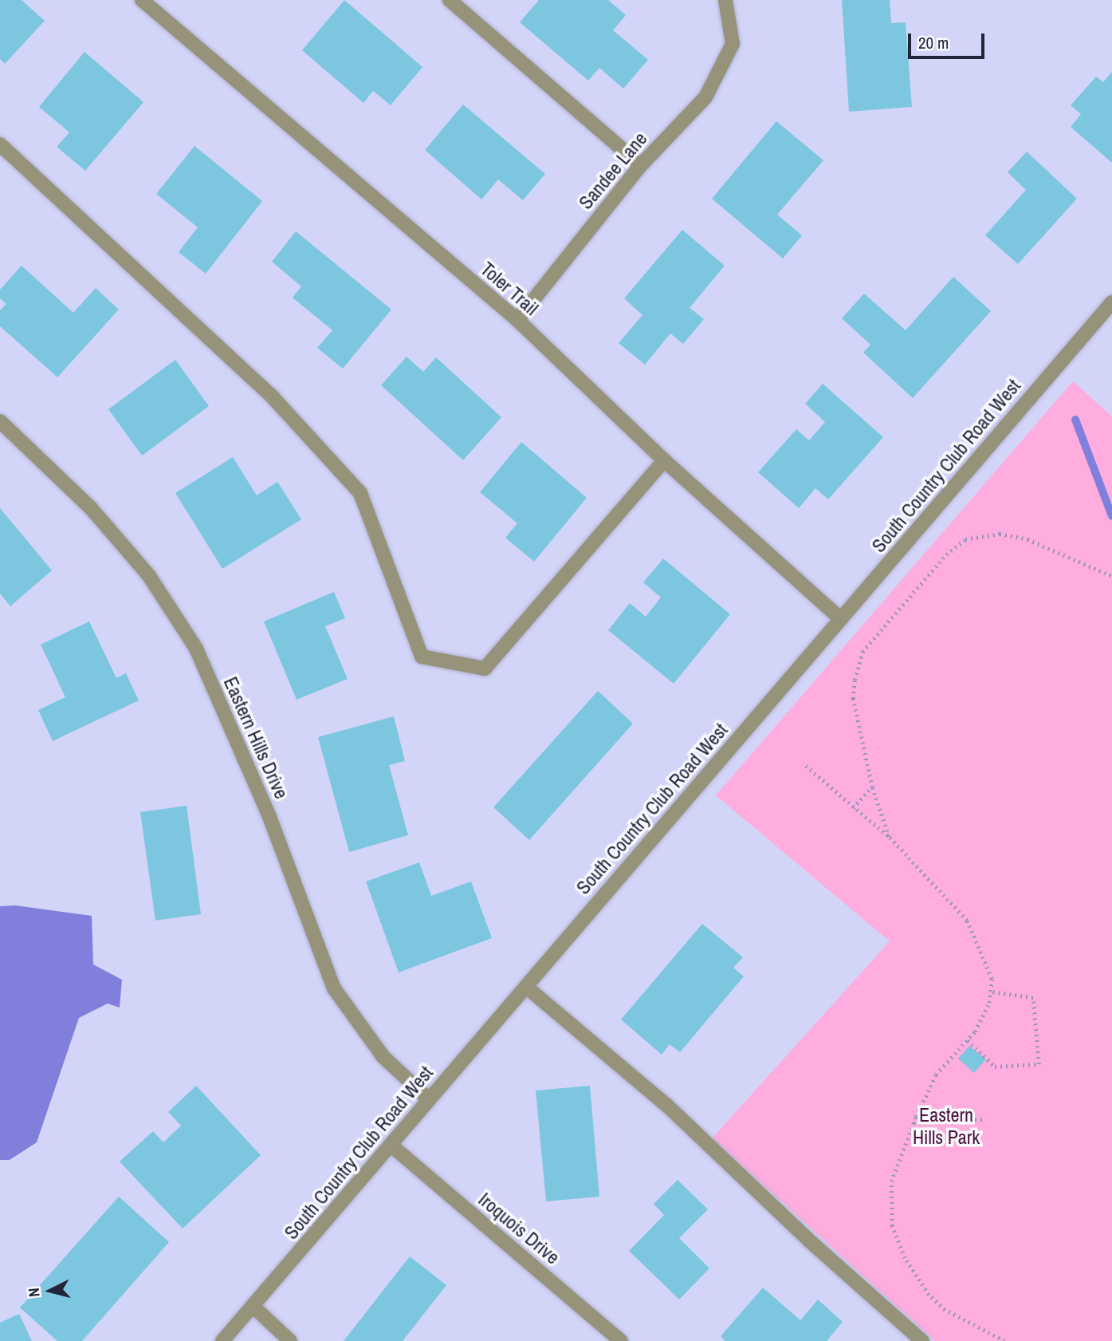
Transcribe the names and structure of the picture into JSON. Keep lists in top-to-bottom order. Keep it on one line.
{"streets":{"street":["Sandee Lane","Toler Trail","South Country Club Road West","Eastern Hills Drive","Iroquois Drive"]},"crossings":[["Sandee Lane","Toler Trail"],["Toler Trail","South Country Club Road West"],["South Country Club Road West","Eastern Hills Drive"],["South Country Club Road West","Iroquois Drive"]],"parks":["Eastern Hills Park"],"scale_bar":"20 m","north":"left"}
